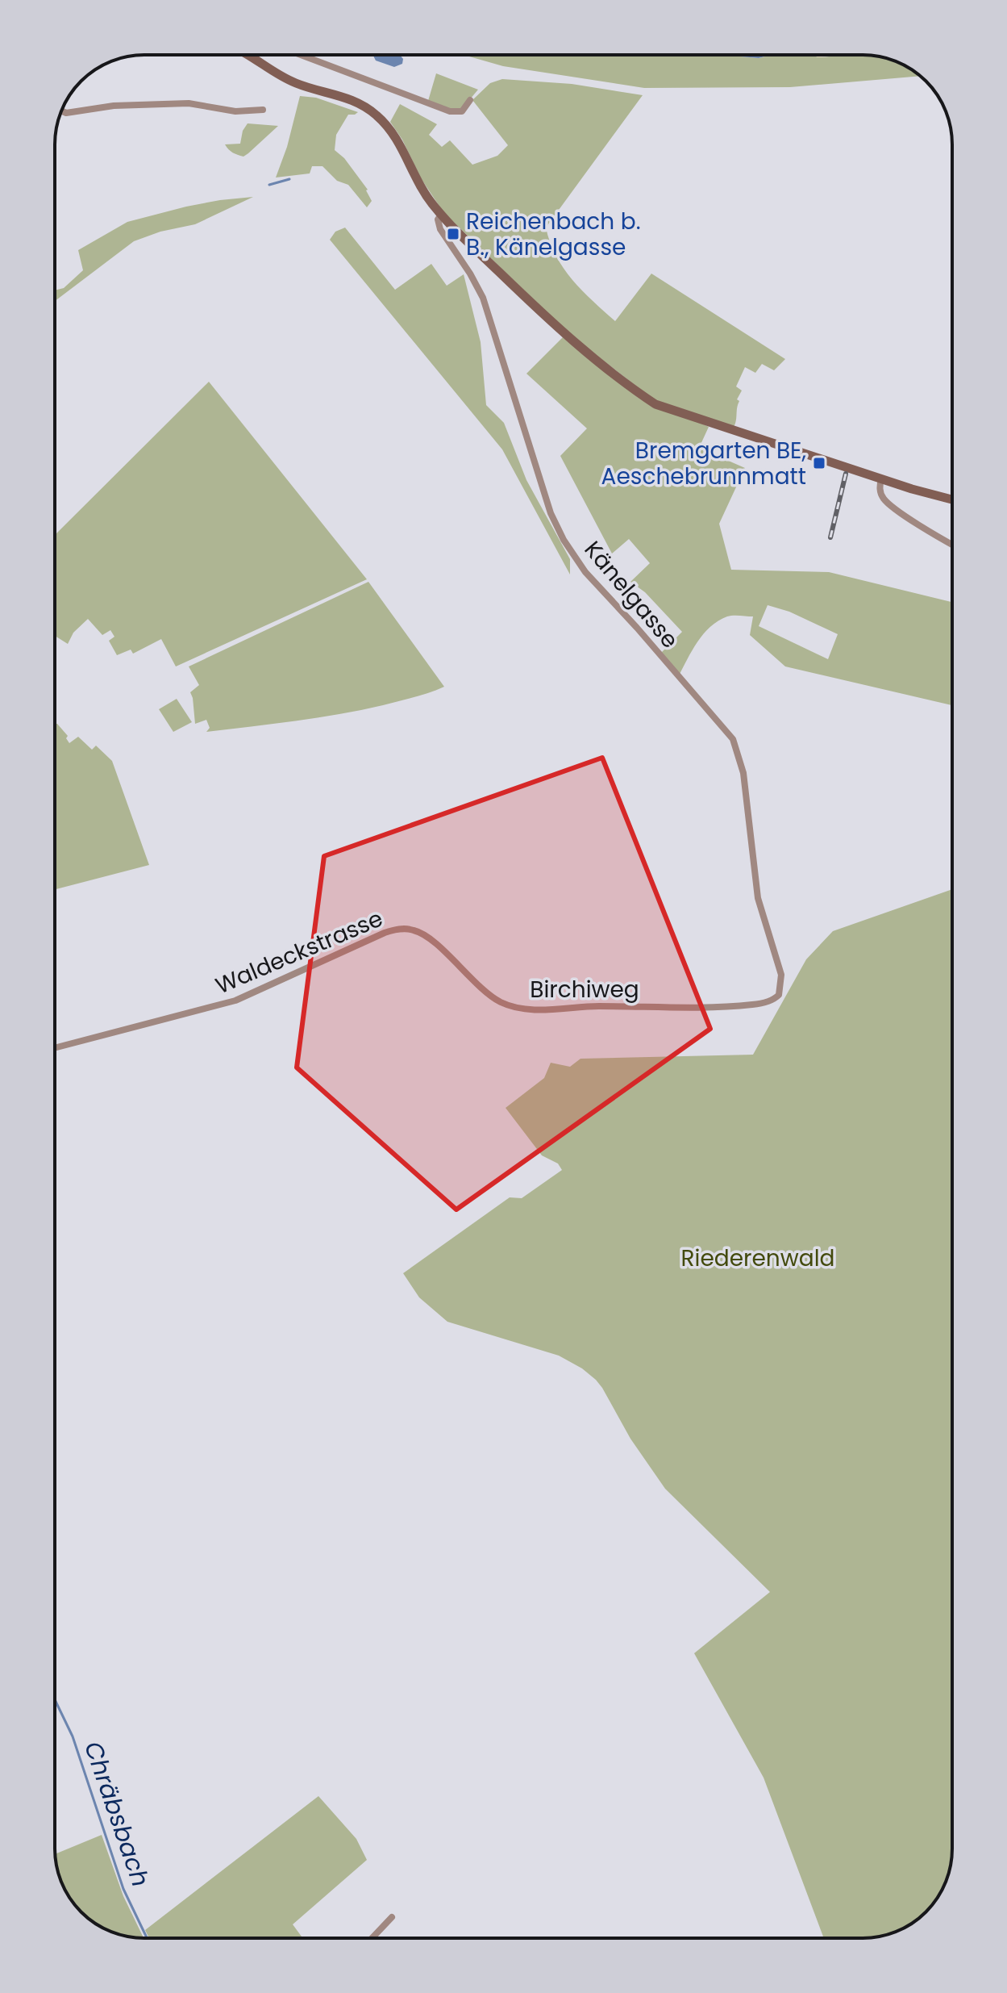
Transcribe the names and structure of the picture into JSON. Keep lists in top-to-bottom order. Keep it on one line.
{"streets":{"street":["Känelgasse","Waldeckstrasse","Birchiweg"]},"crossings":[["Känelgasse","Birchiweg"],["Waldeckstrasse","Birchiweg"]],"water":["Chräbsbach"],"parks":["Riederenwald"],"places":{"transit":["Reichenbach b. B., Känelgasse","Bremgarten BE, Aeschebrunnmatt"]}}
